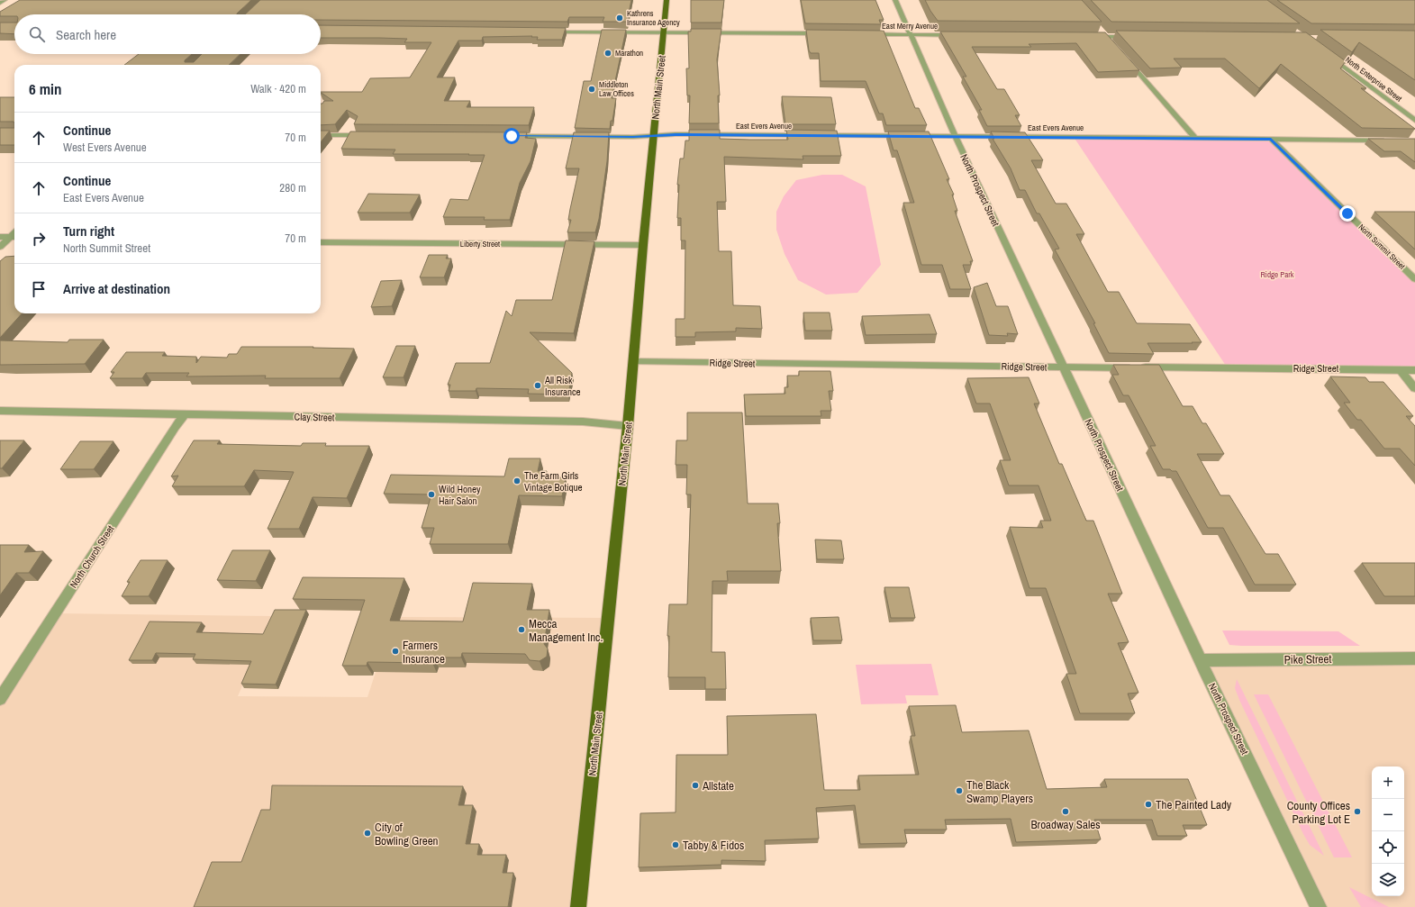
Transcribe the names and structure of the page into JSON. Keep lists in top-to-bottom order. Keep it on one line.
{"streets":{"main road":["North Main Street"],"street":["East Merry Avenue","North Enterprise Street","East Evers Avenue","North Prospect Street","Liberty Street","North Summit Street","Ridge Street","Clay Street","North Church Street","Pike Street"]},"crossings":[["East Merry Avenue","North Prospect Street"],["North Main Street","East Evers Avenue"],["North Main Street","Liberty Street"],["North Main Street","Ridge Street"],["North Main Street","Clay Street"],["East Evers Avenue","North Prospect Street"],["East Evers Avenue","North Summit Street"],["North Prospect Street","Ridge Street"],["North Prospect Street","Pike Street"],["Clay Street","North Church Street"]],"parks":["Ridge Park"],"places":["Kathrens Insurance Agency","Marathon","Middleton Law Offices","All Risk Insurance","The Farm Girls Vintage Botique","Wild Honey Hair Salon","Mecca Management Inc.","Farmers Insurance","Allstate","The Black Swamp Players","The Painted Lady","Broadway Sales","County Offices Parking Lot E","City of Bowling Green","Tabby & Fidos"],"page":{"search":"Search here","heading":["6 min","Walk · 420 m"],"list":[["Continue","West Evers Avenue","70 m"],["Continue","East Evers Avenue","280 m"],["Turn right","North Summit Street","70 m"],"Arrive at destination"],"map_buttons":["+","−"]}}
